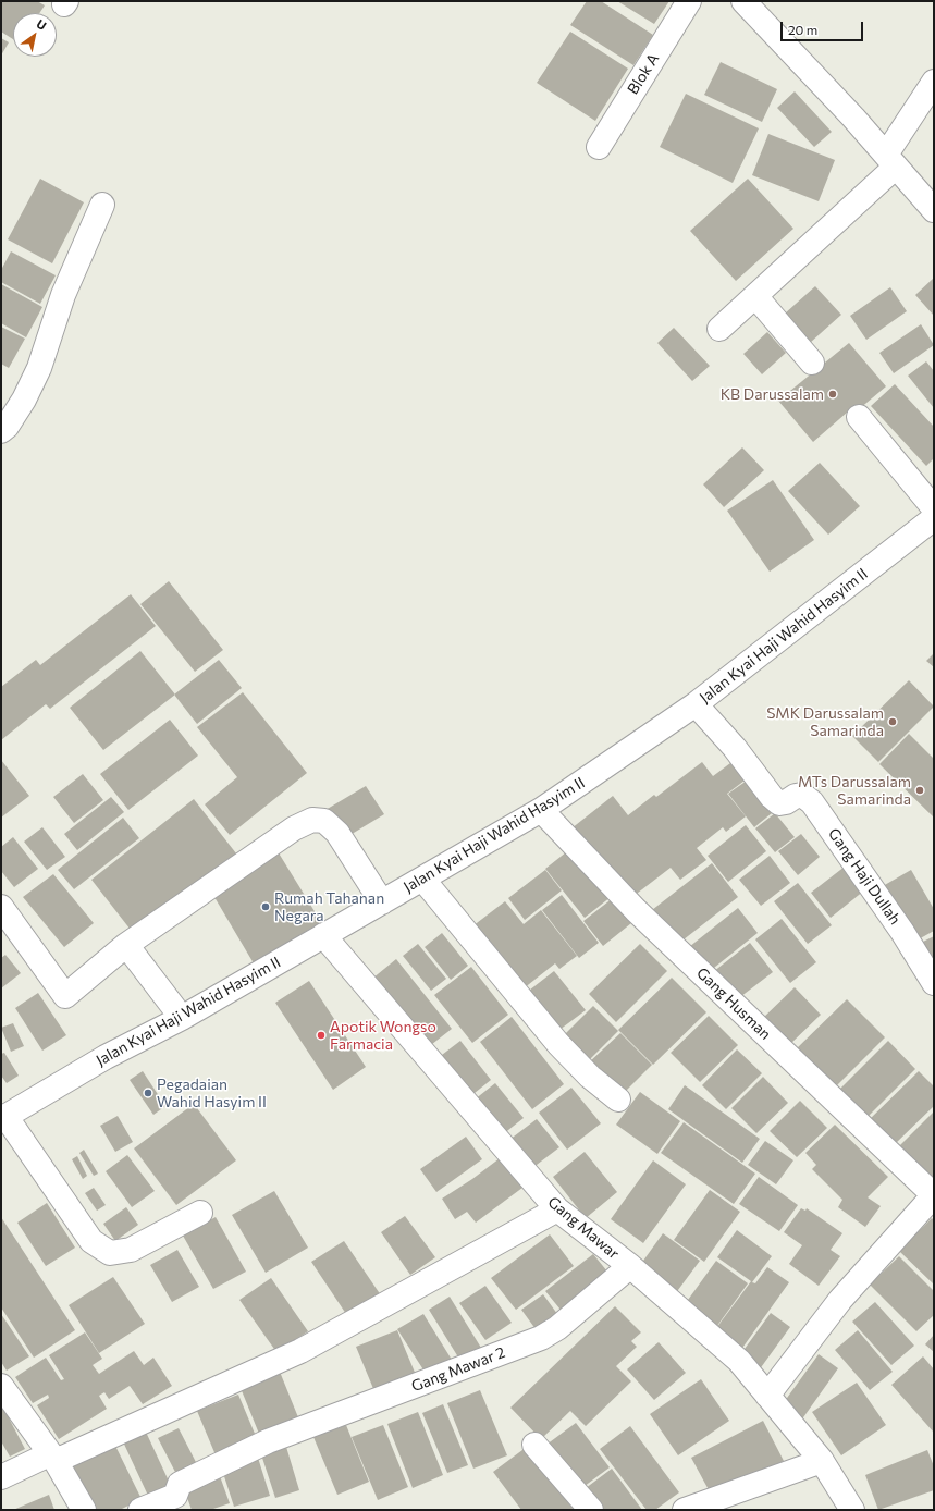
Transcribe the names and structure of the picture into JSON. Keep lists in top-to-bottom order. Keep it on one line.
{"streets":{"street":["Blok A","Jalan Kyai Haji Wahid Hasyim II","Gang Haji Dullah","Gang Husman","Gang Mawar","Gang Mawar 2"]},"crossings":[["Jalan Kyai Haji Wahid Hasyim II","Gang Haji Dullah"],["Jalan Kyai Haji Wahid Hasyim II","Gang Husman"],["Jalan Kyai Haji Wahid Hasyim II","Gang Mawar"],["Gang Husman","Gang Mawar"],["Gang Mawar","Gang Mawar 2"]],"places":["KB Darussalam","SMK Darussalam Samarinda","MTs Darussalam Samarinda","Rumah Tahanan Negara","Apotik Wongso Farmacia","Pegadaian Wahid Hasyim II"],"scale_bar":"20 m","north":"top right"}
